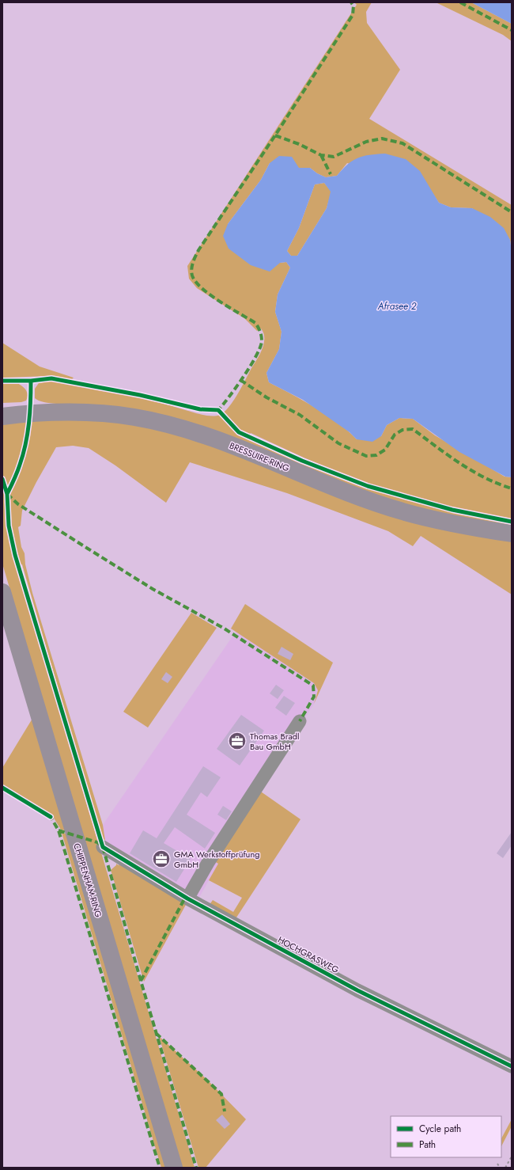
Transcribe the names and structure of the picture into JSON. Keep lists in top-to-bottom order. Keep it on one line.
{"streets":{"main road":["BRESSUIRE-RING","CHIPPENHAM-RING"],"street":["HOCHGRASWEG"]},"water":["Afrasee 2"],"places":{"office":["Thomas Bradl Bau GmbH","GMA Werkstoffprüfung GmbH"]},"legend":["Cycle path","Path"]}
